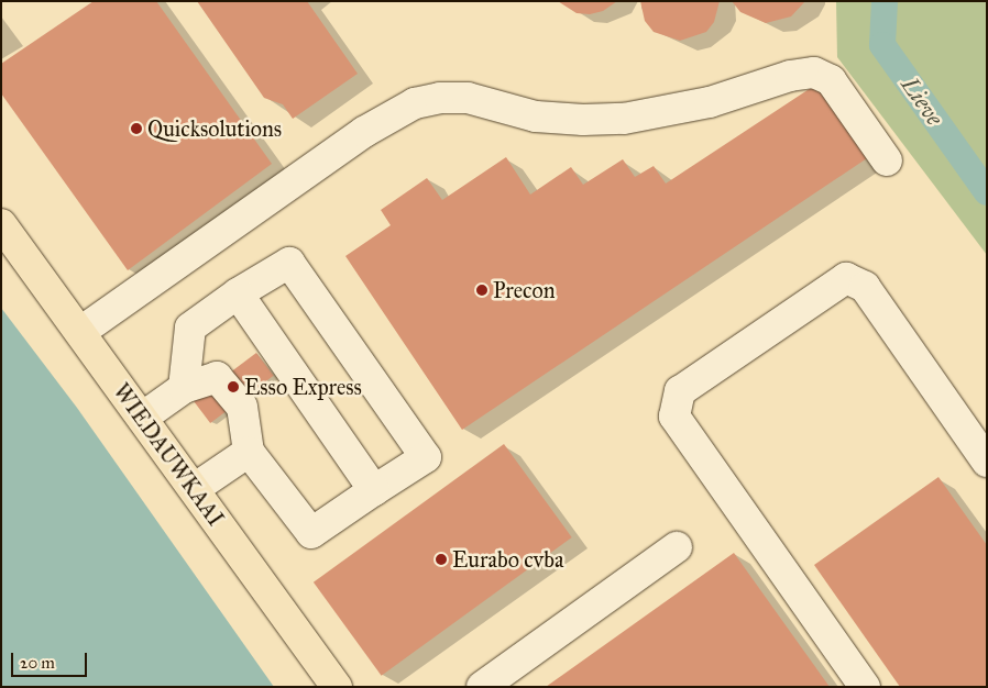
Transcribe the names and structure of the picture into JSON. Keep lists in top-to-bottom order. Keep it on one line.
{"streets":{"main road":["WIEDAUWKAAI"]},"water":["Lieve"],"places":["Quicksolutions","Precon","Esso Express","Eurabo cvba"],"scale_bar":"20 m"}
